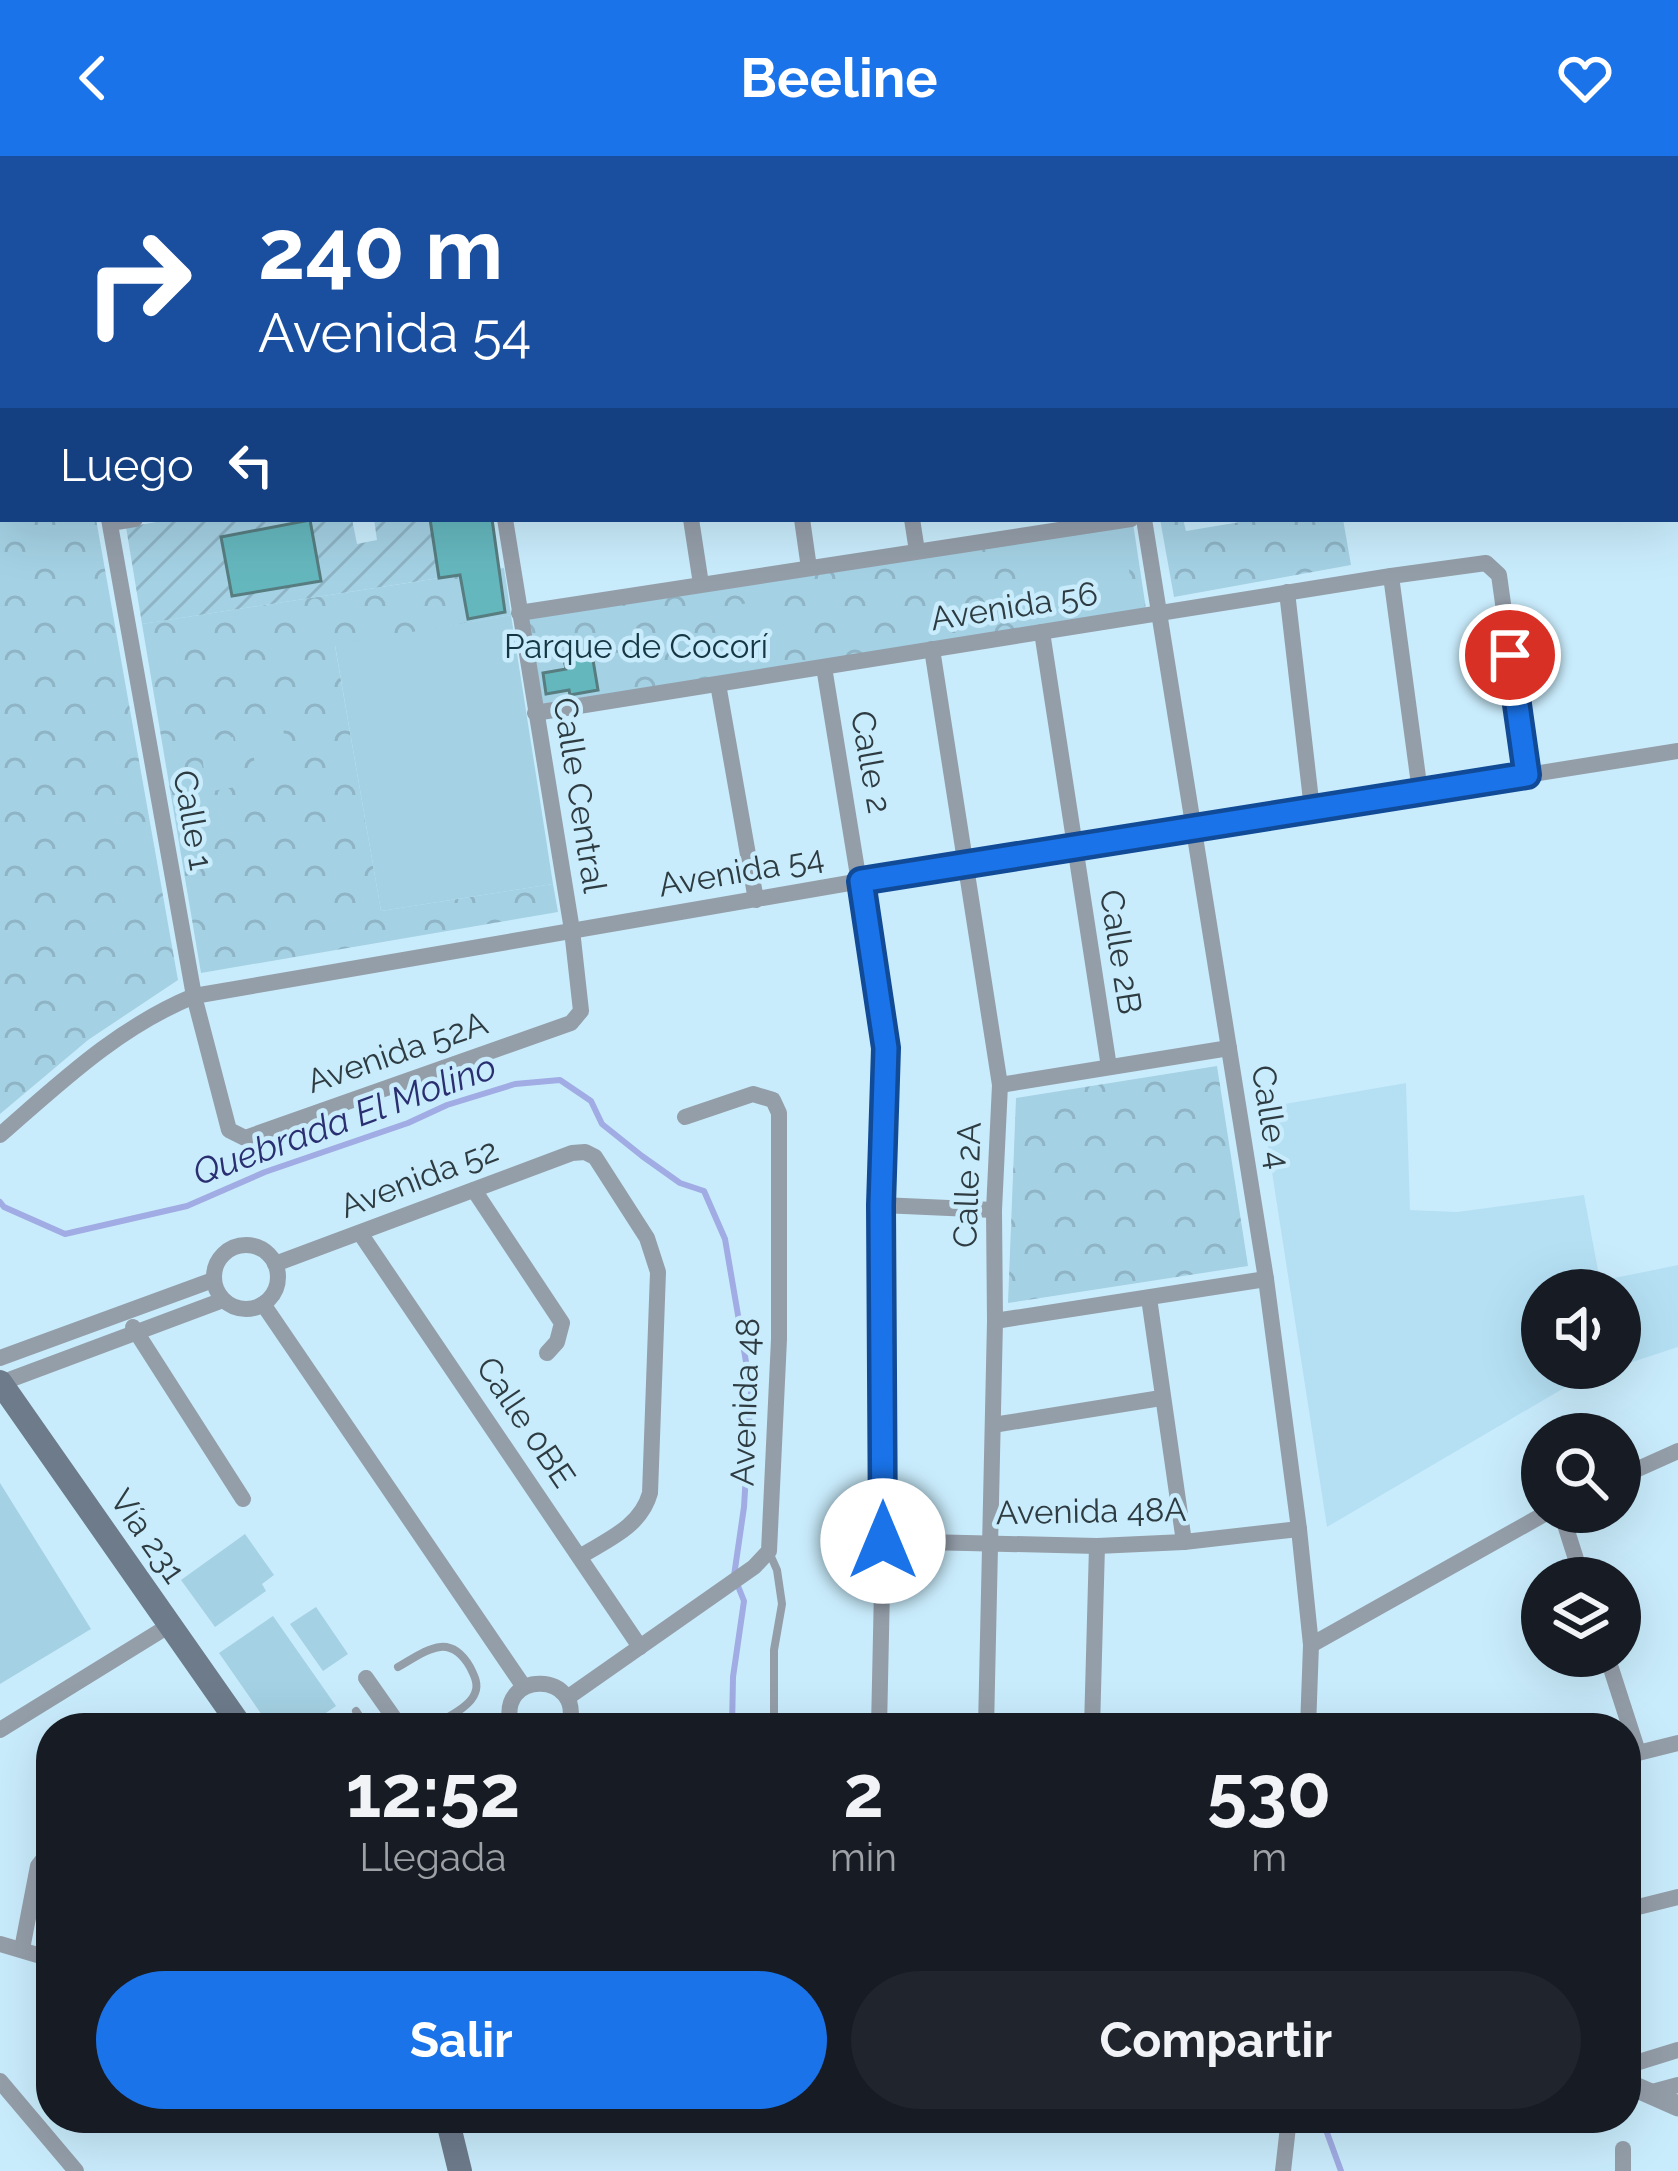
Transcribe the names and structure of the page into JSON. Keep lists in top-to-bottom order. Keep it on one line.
{"streets":{"main road":["Vía 231"],"street":["Avenida 56","Calle 2","Calle Central","Calle 1","Avenida 54","Calle 2B","Avenida 52A","Calle 4","Avenida 52","Calle 2A","Avenida 48","Calle 0BE","Avenida 48A"]},"crossings":[["Avenida 56","Calle 2"],["Avenida 56","Calle Central"],["Avenida 56","Avenida 54"],["Avenida 56","Calle 2B"],["Avenida 56","Calle 4"],["Avenida 56","Calle 2A"],["Calle 2","Avenida 54"],["Calle 2","Avenida 48A"],["Calle Central","Avenida 54"],["Calle Central","Avenida 52A"],["Calle 1","Avenida 54"],["Calle 1","Avenida 52A"],["Avenida 54","Calle 2B"],["Avenida 54","Calle 4"],["Avenida 54","Calle 2A"],["Calle 4","Avenida 48A"],["Avenida 52","Calle 0BE"],["Calle 2A","Avenida 48A"]],"water":["Quebrada El Molino"],"parks":["Parque de Cocorí"],"page":{"header":"Beeline","turn":["240 m","Avenida 54"],"then":"Luego","eta":["12:52","Llegada","2","min","530","m"],"buttons":["Salir","Compartir"]}}
